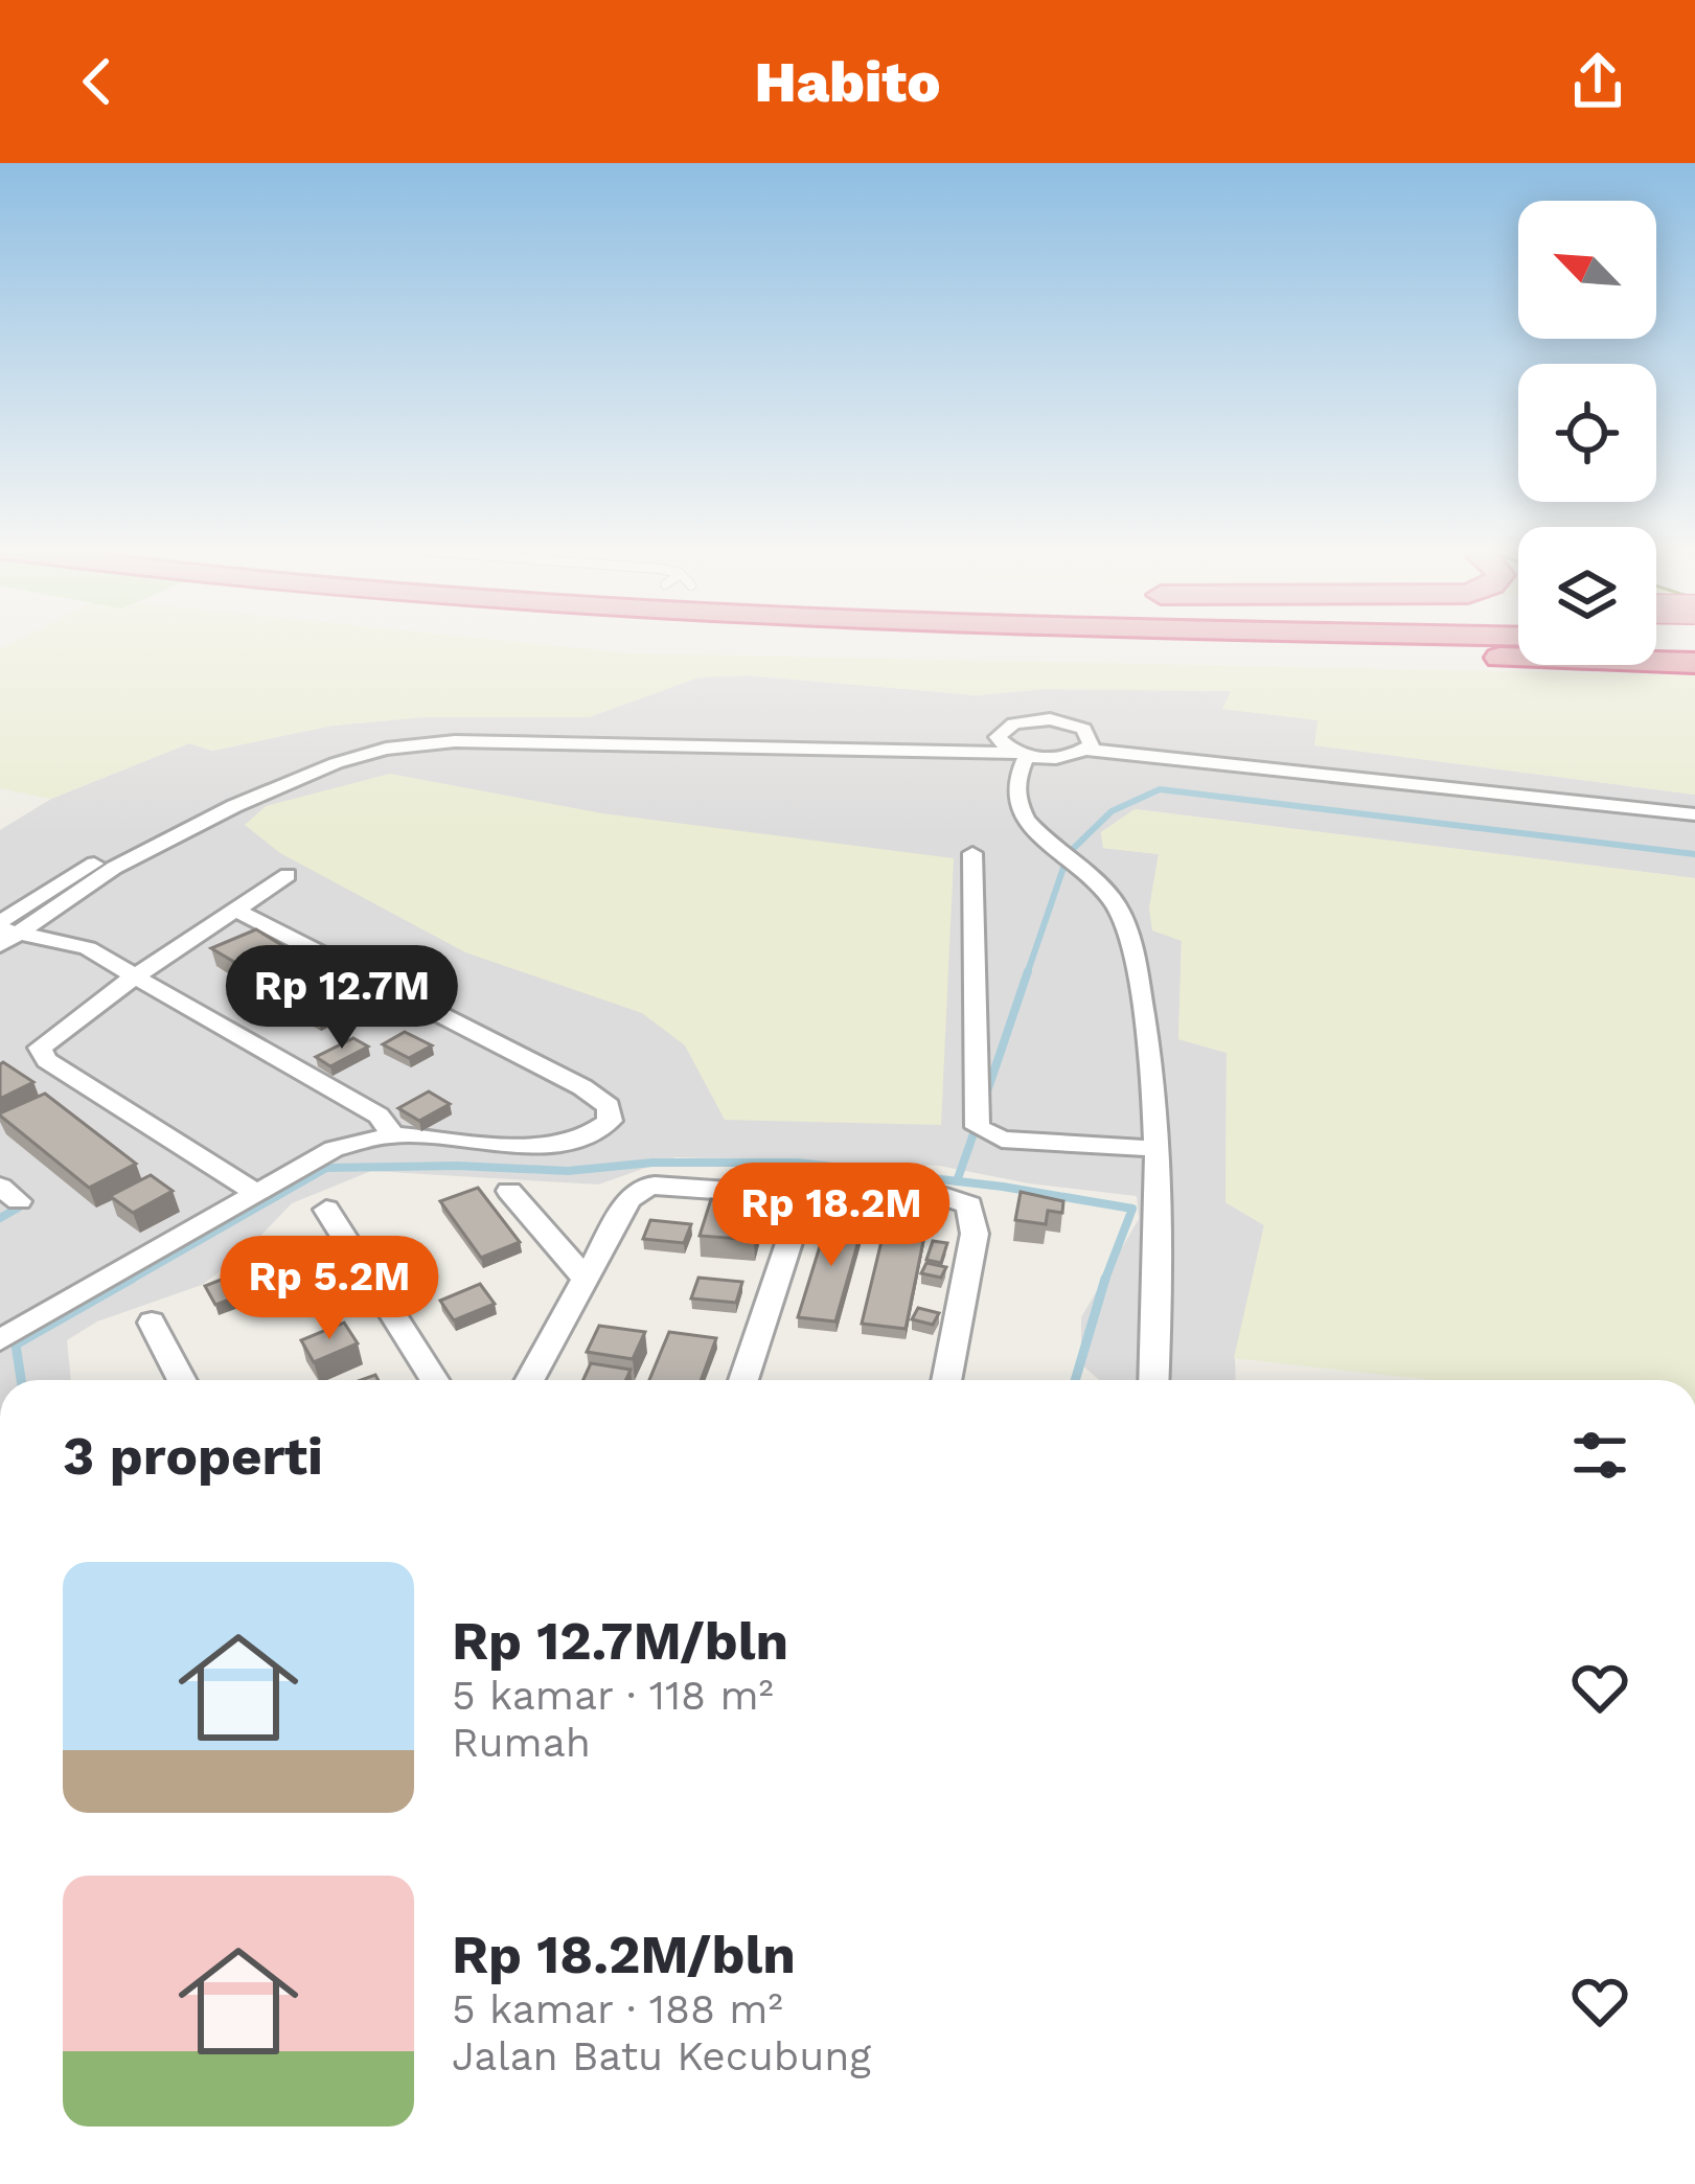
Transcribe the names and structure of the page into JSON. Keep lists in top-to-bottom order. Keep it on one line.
{"north":"top left","page":{"header":"Habito","price":["Rp 12.7M","Rp 18.2M","Rp 5.2M"],"heading":"3 properti","list":[{"name":"Rp 12.7M/bln","note":"5 kamar · 118 m² · Rumah"},{"name":"Rp 18.2M/bln","note":"5 kamar · 188 m² · Jalan Batu Kecubung"}]}}
